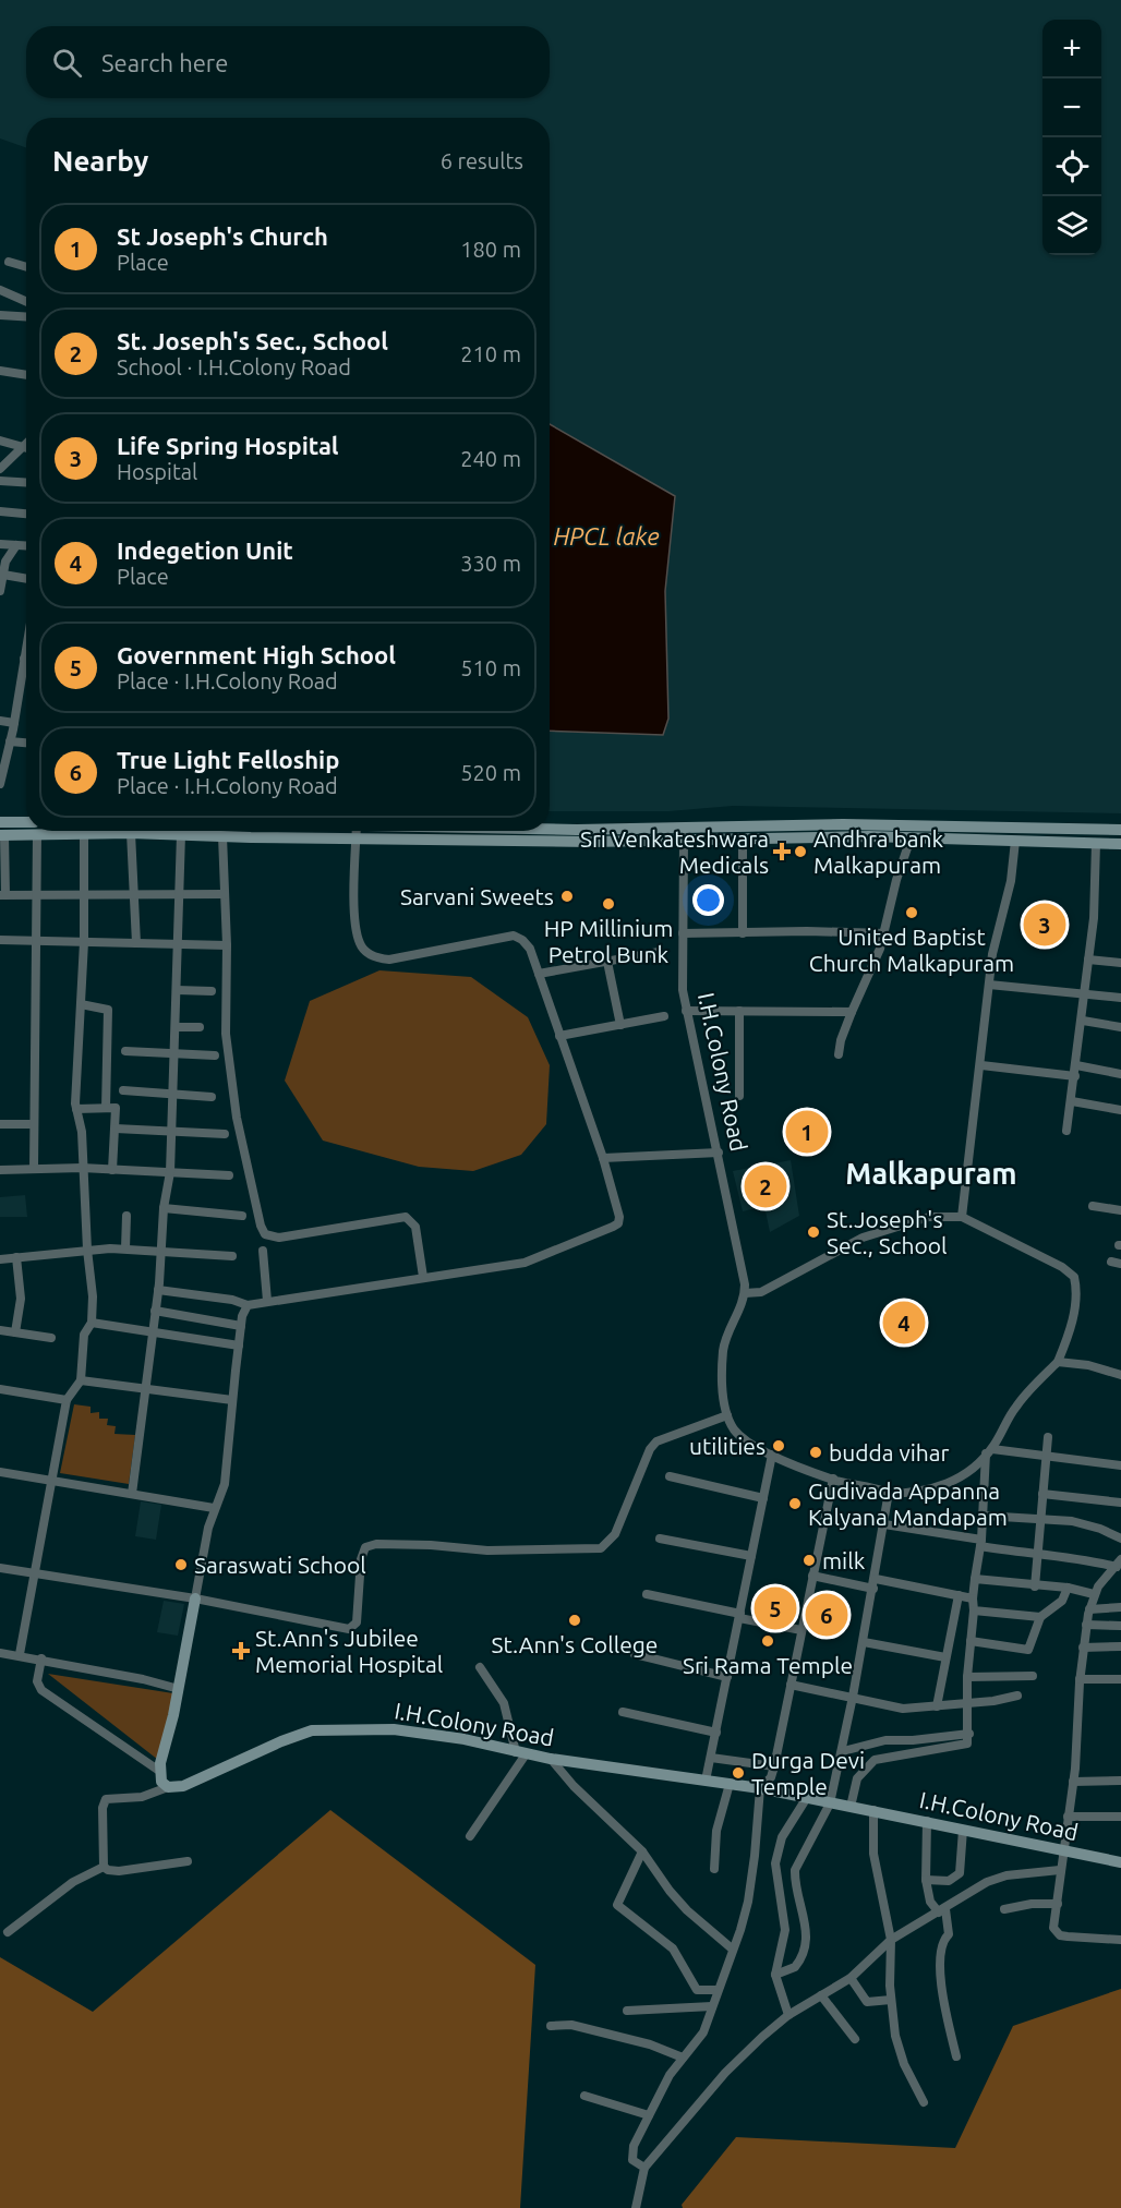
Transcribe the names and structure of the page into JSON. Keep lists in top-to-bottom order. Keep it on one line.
{"streets":{"main road":["I.H.Colony Road"]},"districts":["Malkapuram"],"water":["HPCL lake"],"places":{"health":["Sri Venkateshwara Medicals","St.Ann's Jubilee Memorial Hospital"],"other":["Andhra bank Malkapuram","Sarvani Sweets","HP Millinium Petrol Bunk","United Baptist Church Malkapuram","St.Joseph's Sec., School","utilities","budda vihar","Gudivada Appanna Kalyana Mandapam","milk","Saraswati School","St.Ann's College","Sri Rama Temple","Durga Devi Temple"]},"page":{"map_buttons":["+","−"],"search":"Search here","heading":["Nearby","6 results"],"list":[{"mark":"1","name":"St Joseph's Church","note":"Place","value":"180 m"},{"mark":"2","name":"St. Joseph's Sec., School","note":"School · I.H.Colony Road","value":"210 m"},{"mark":"3","name":"Life Spring Hospital","note":"Hospital","value":"240 m"},{"mark":"4","name":"Indegetion Unit","note":"Place","value":"330 m"},{"mark":"5","name":"Government High School","note":"Place · I.H.Colony Road","value":"510 m"},{"mark":"6","name":"True Light Felloship","note":"Place · I.H.Colony Road","value":"520 m"}],"pins":["3","1","2","4","5","6"]}}
